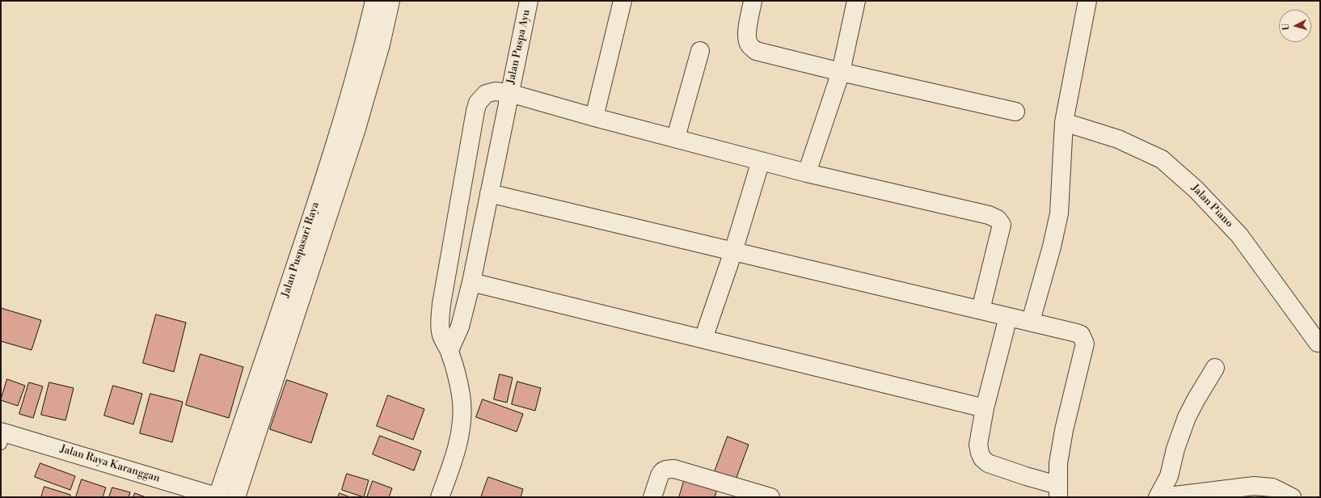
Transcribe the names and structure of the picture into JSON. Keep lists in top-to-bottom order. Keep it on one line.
{"streets":{"street":["Jalan Puspa Ayu","Jalan Piano","Jalan Puspasari Raya","Jalan Raya Karanggan"]},"crossings":[["Jalan Puspasari Raya","Jalan Raya Karanggan"]],"north":"left"}
